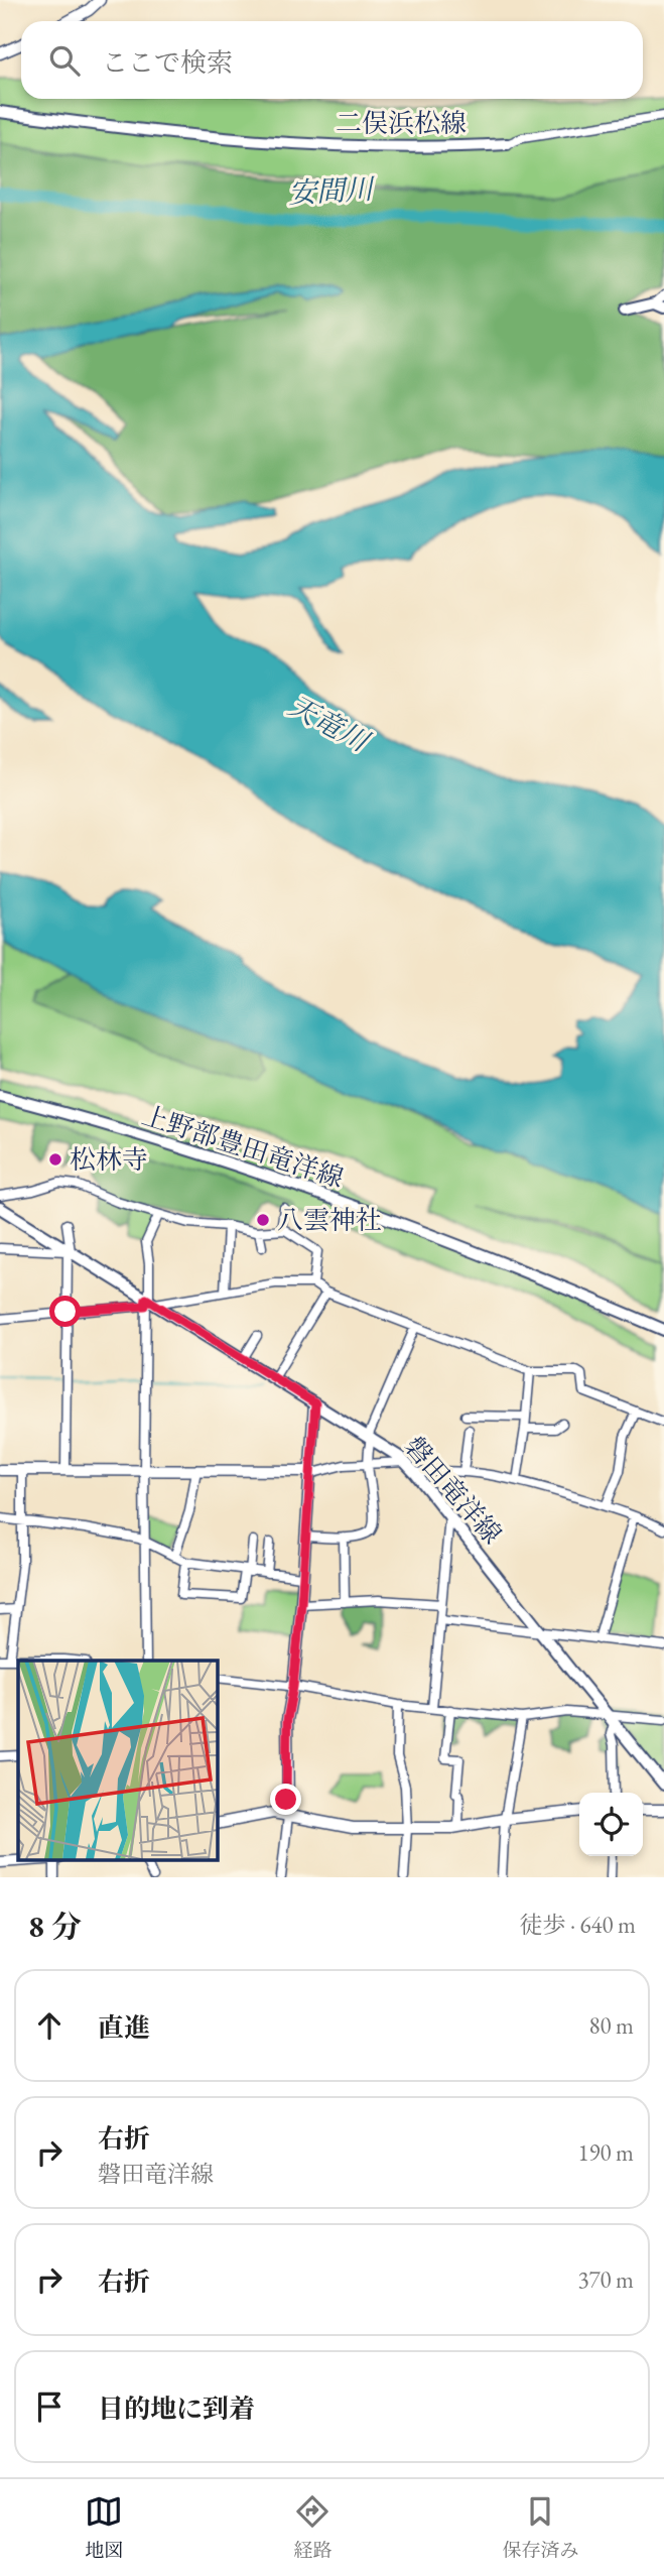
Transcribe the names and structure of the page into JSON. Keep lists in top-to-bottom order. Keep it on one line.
{"streets":{"main road":["二俣浜松線","上野部豊田竜洋線","磐田竜洋線"]},"water":["安間川","天竜川"],"places":["松林寺","八雲神社"],"page":{"search":"ここで検索","heading":["8 分","徒歩 · 640 m"],"list":[["直進","80 m"],["右折","磐田竜洋線","190 m"],["右折","370 m"],"目的地に到着"],"nav":["地図","経路","保存済み"]}}
